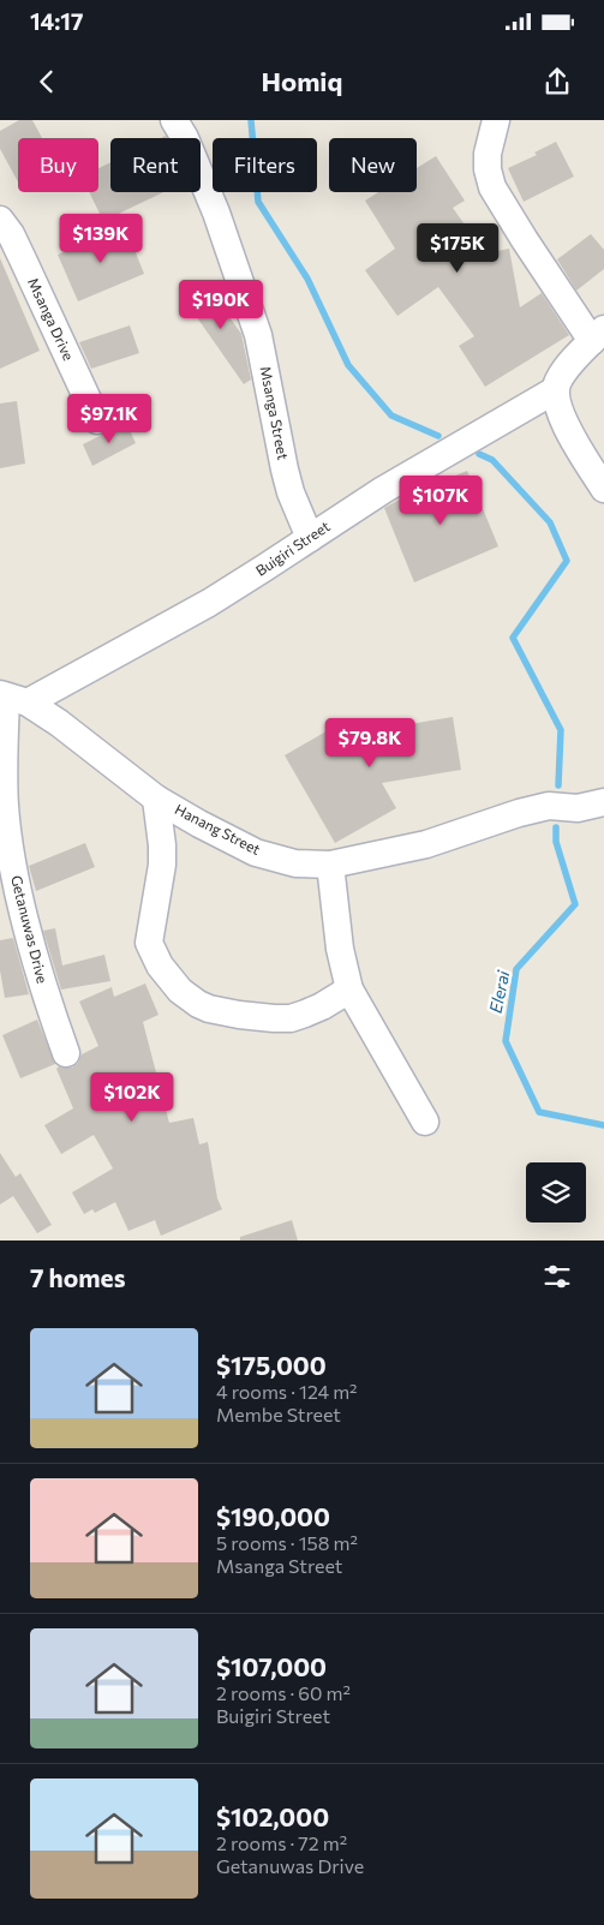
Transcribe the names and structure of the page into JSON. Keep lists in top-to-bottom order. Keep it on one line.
{"streets":{"street":["Msanga Drive","Msanga Street","Buigiri Street","Hanang Street","Getanuwas Drive"]},"crossings":[["Msanga Street","Buigiri Street"],["Buigiri Street","Hanang Street"],["Buigiri Street","Getanuwas Drive"],["Hanang Street","Getanuwas Drive"]],"water":["Elerai"],"page":{"status":"14:17","header":"Homiq","chip":["Buy","Rent","Filters","New"],"price":["$139K","$175K","$190K","$97.1K","$107K","$79.8K","$102K"],"heading":"7 homes","list":[{"name":"$175,000","note":"4 rooms · 124 m² · Membe Street"},{"name":"$190,000","note":"5 rooms · 158 m² · Msanga Street"},{"name":"$107,000","note":"2 rooms · 60 m² · Buigiri Street"},{"name":"$102,000","note":"2 rooms · 72 m² · Getanuwas Drive"}]}}
